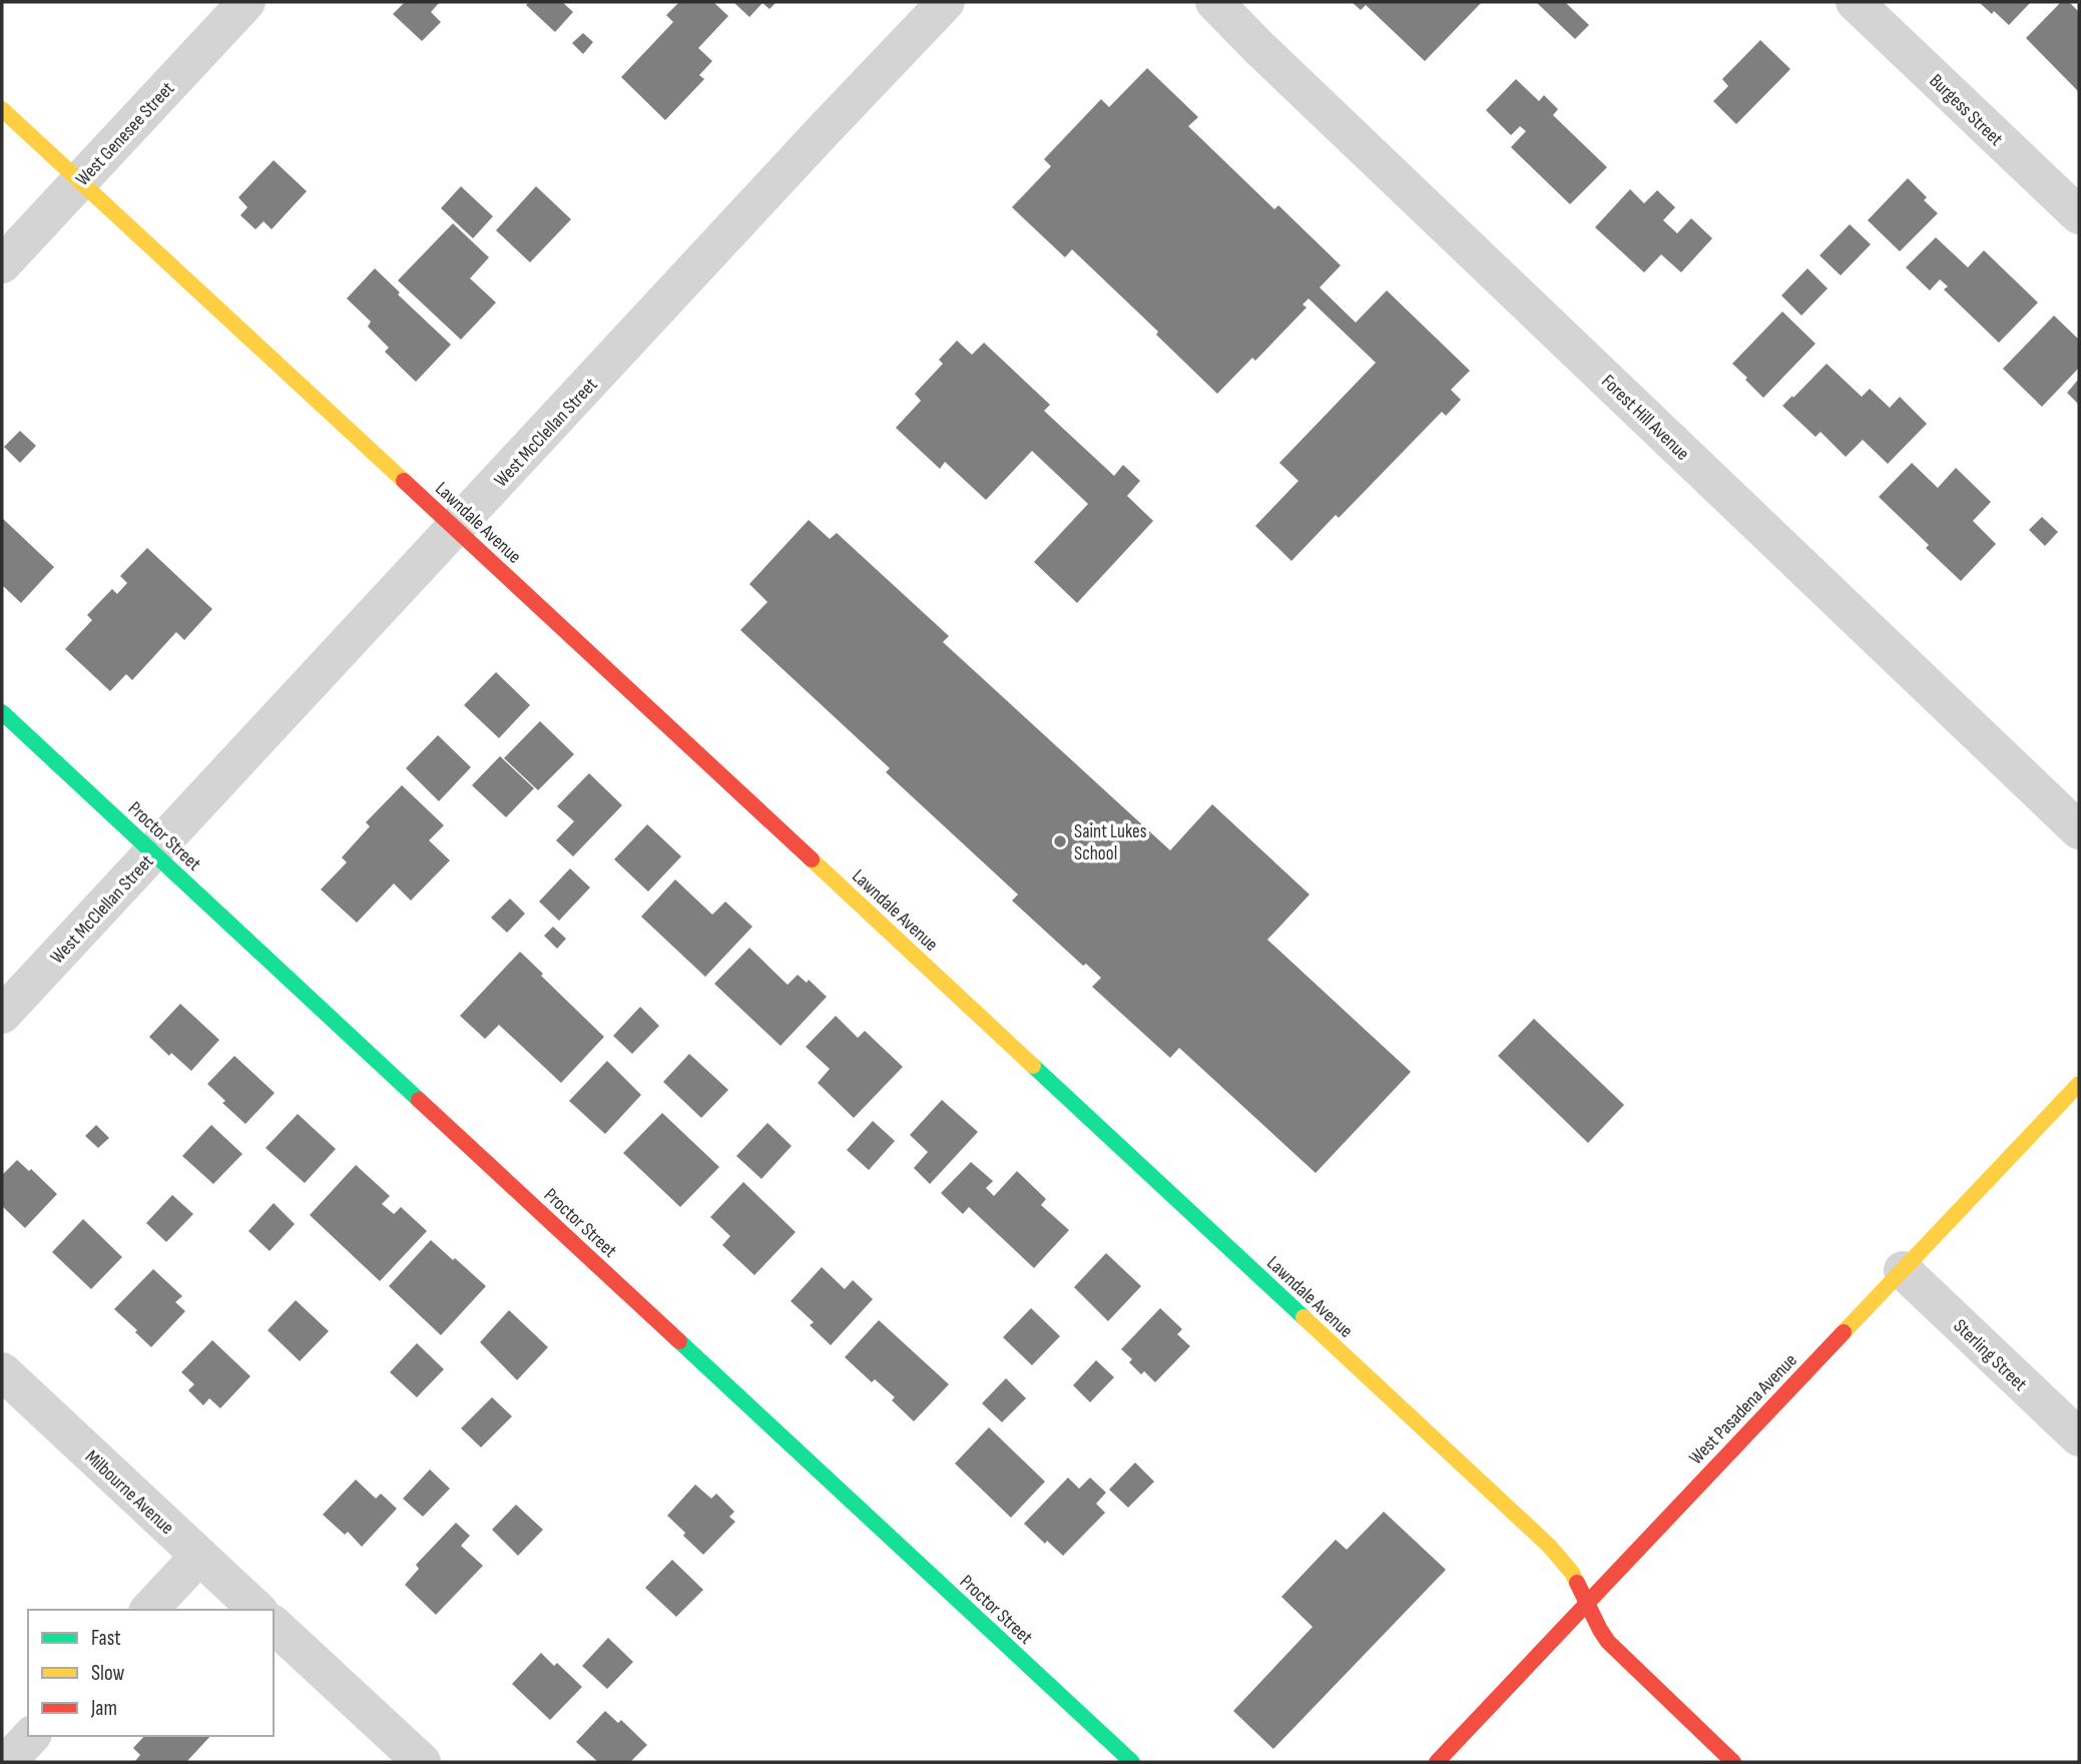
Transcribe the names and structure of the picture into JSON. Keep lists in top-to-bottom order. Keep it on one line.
{"streets":{"street":["Burgess Street","West Genesee Street","Forest Hill Avenue","West McClellan Street","Lawndale Avenue","Proctor Street","Sterling Street","West Pasadena Avenue","Milbourne Avenue"]},"crossings":[["West Genesee Street","Lawndale Avenue"],["West McClellan Street","Lawndale Avenue"],["West McClellan Street","Proctor Street"],["Lawndale Avenue","West Pasadena Avenue"],["Sterling Street","West Pasadena Avenue"]],"places":["Saint Lukes School"],"legend":["Fast","Slow","Jam"]}
